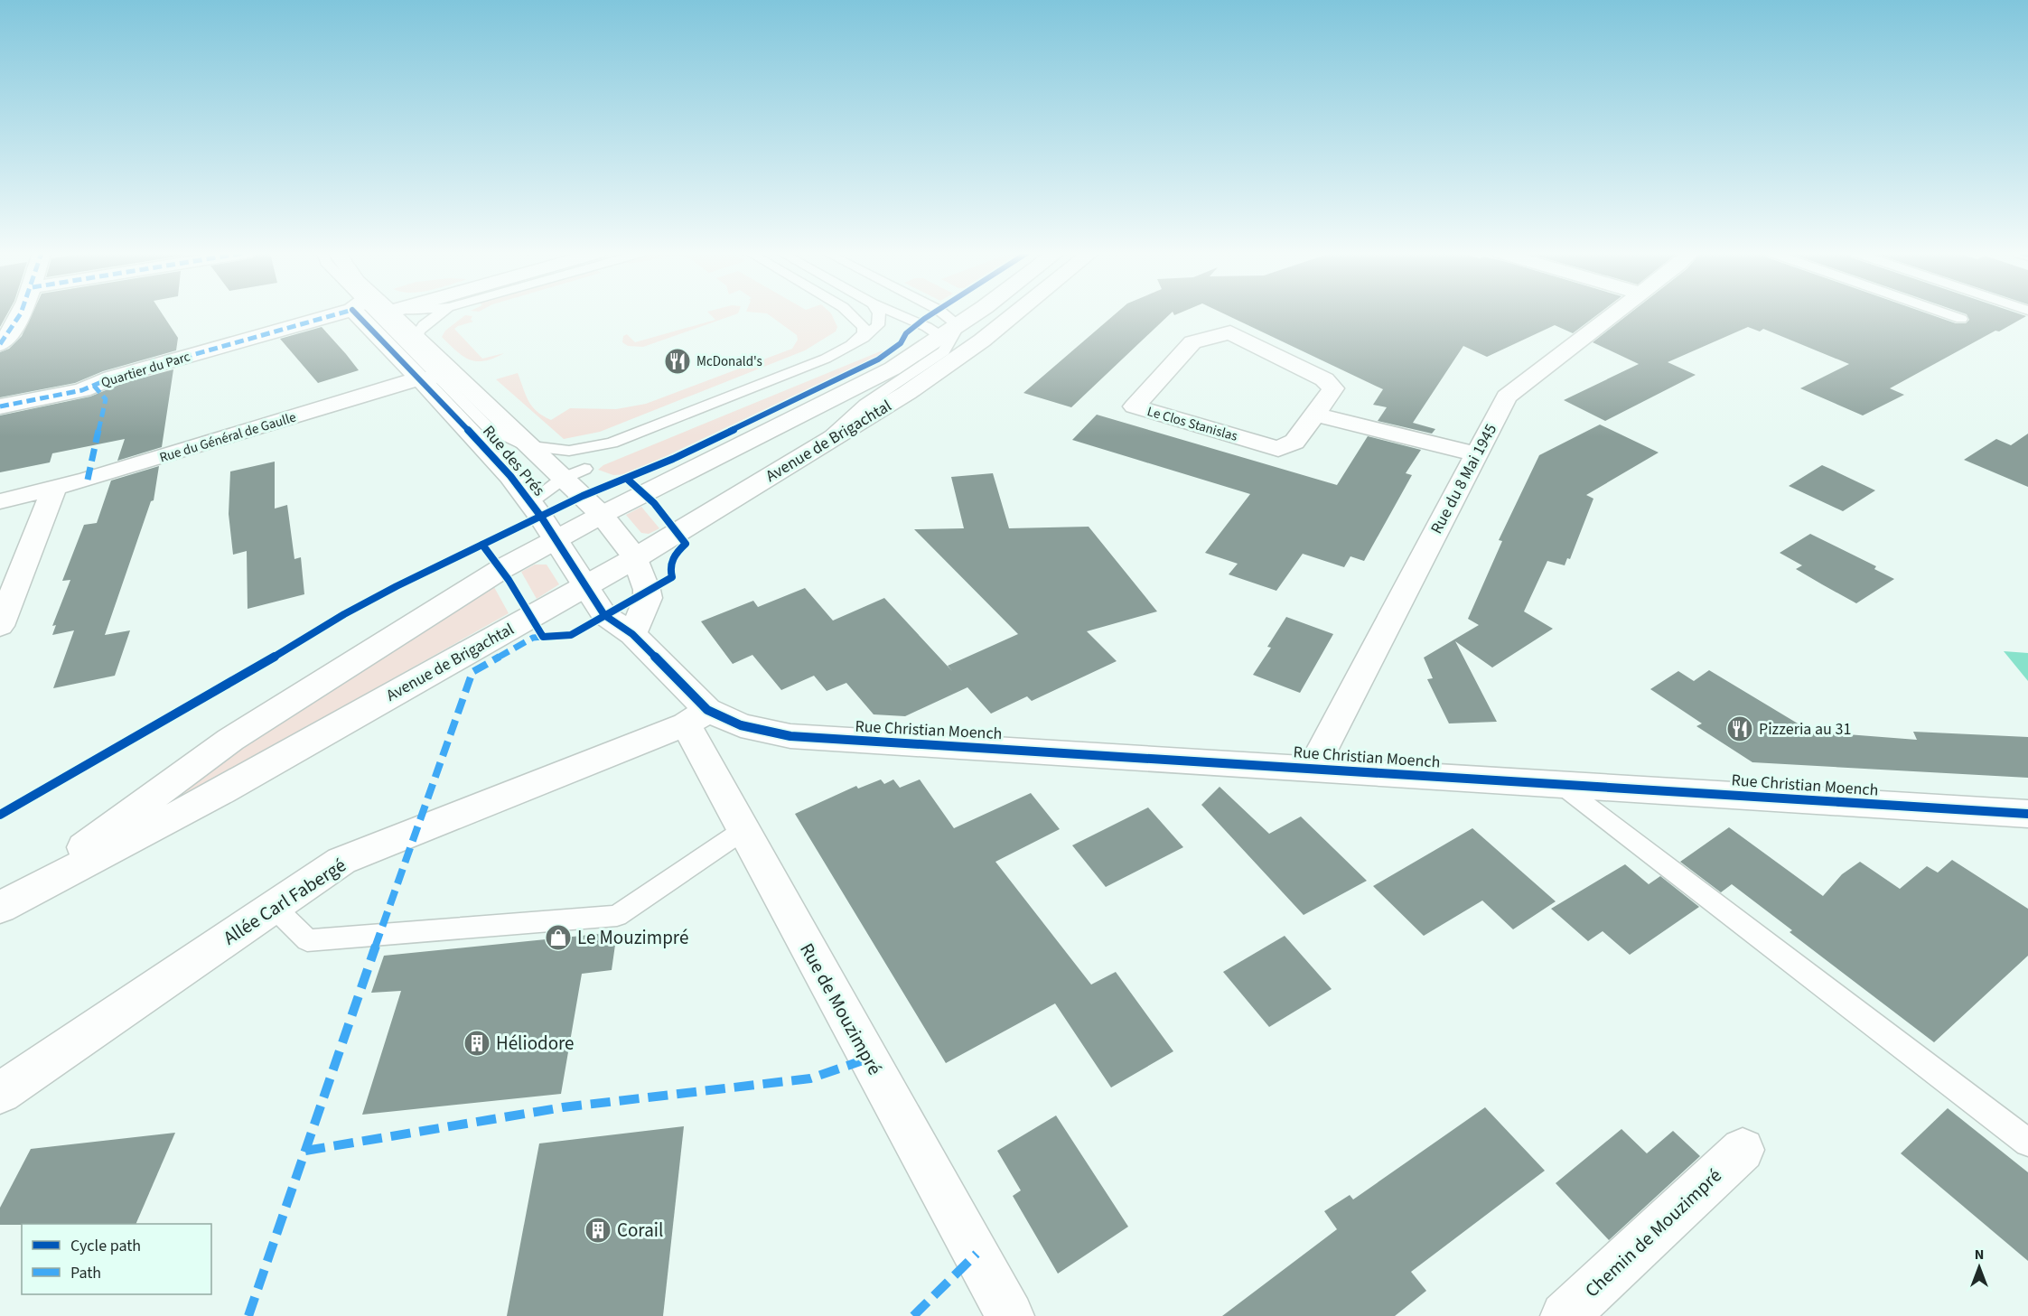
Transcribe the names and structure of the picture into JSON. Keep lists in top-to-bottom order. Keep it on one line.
{"streets":{"street":["Quartier du Parc","Le Clos Stanislas","Rue du Général de Gaulle","Avenue de Brigachtal","Rue des Prés","Rue du 8 Mai 1945","Rue Christian Moench","Allée Carl Fabergé","Rue de Mouzimpré","Chemin de Mouzimpré"]},"crossings":[["Rue du Général de Gaulle","Rue des Prés"],["Avenue de Brigachtal","Rue des Prés"],["Rue des Prés","Rue Christian Moench"],["Rue des Prés","Allée Carl Fabergé"],["Rue des Prés","Rue de Mouzimpré"],["Rue du 8 Mai 1945","Rue Christian Moench"],["Rue Christian Moench","Allée Carl Fabergé"],["Rue Christian Moench","Rue de Mouzimpré"],["Allée Carl Fabergé","Rue de Mouzimpré"]],"places":{"restaurant":["McDonald's","Pizzeria au 31"],"shop":["Le Mouzimpré"],"building":["Héliodore","Corail"]},"legend":["Cycle path","Path"],"north":"top"}
